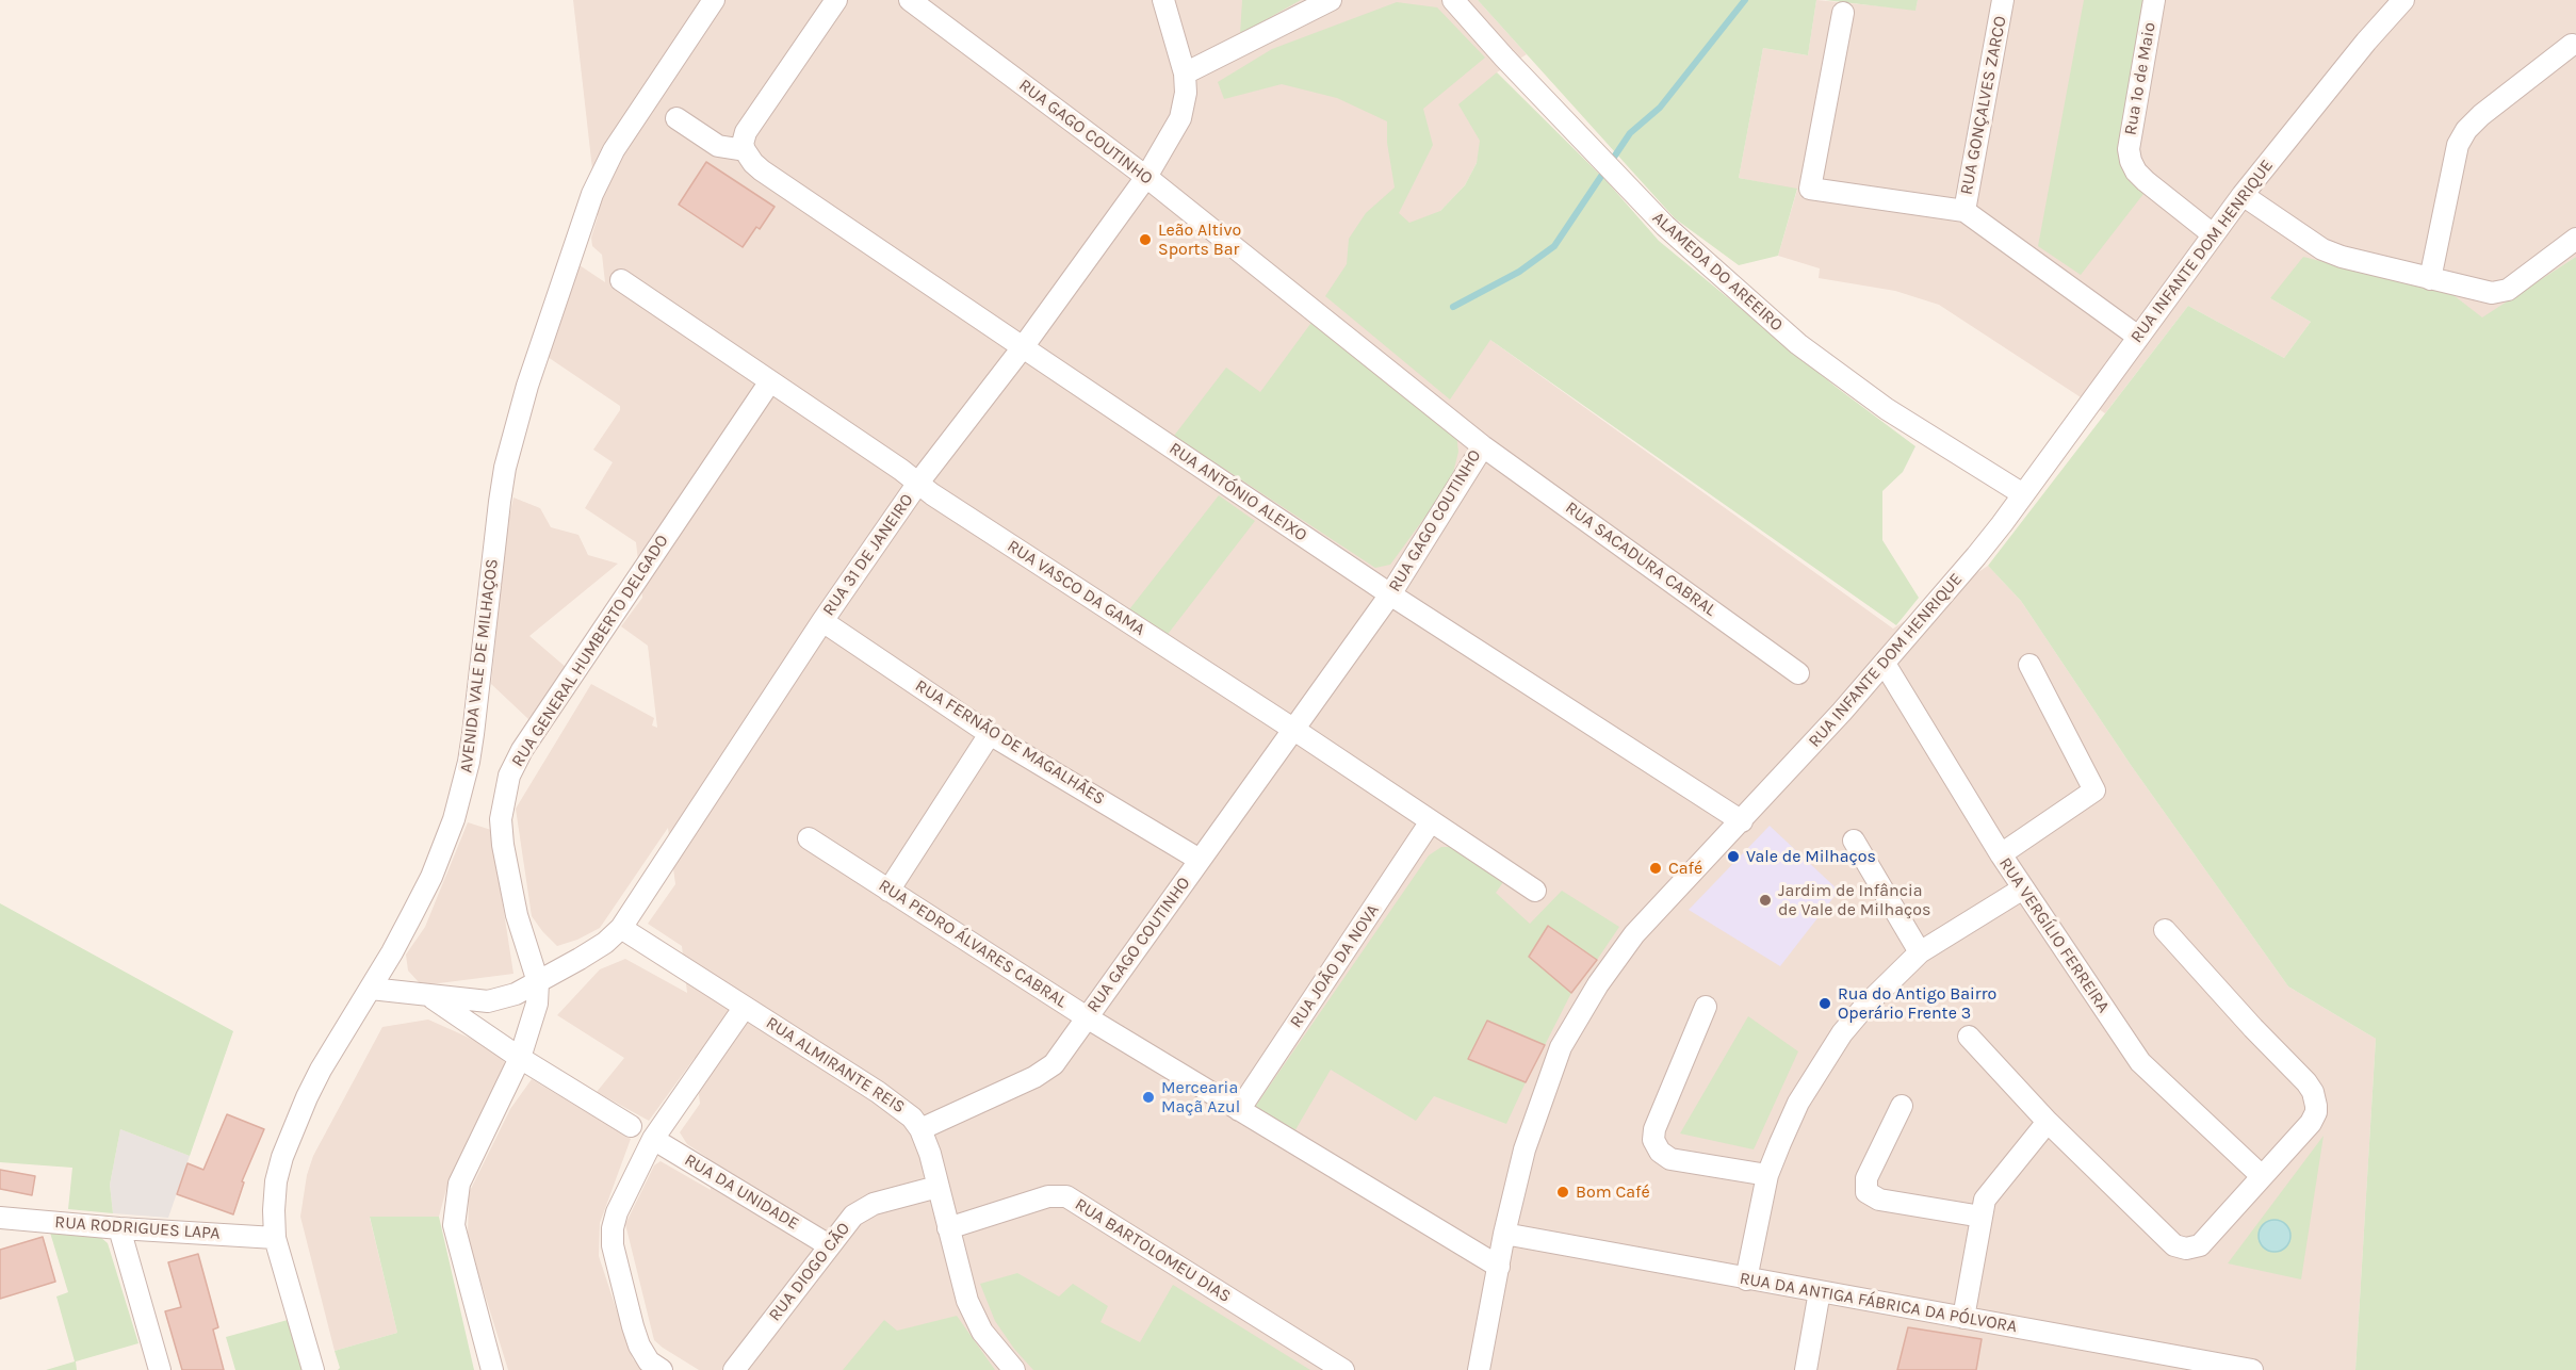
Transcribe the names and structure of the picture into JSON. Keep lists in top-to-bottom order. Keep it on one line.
{"streets":{"street":["Rua 1º de Maio","RUA GONÇALVES ZARCO","RUA GAGO COUTINHO","RUA INFANTE DOM HENRIQUE","ALAMEDA DO AREEIRO","RUA ANTÓNIO ALEIXO","RUA 31 DE JANEIRO","RUA SACADURA CABRAL","RUA VASCO DA GAMA","RUA GENERAL HUMBERTO DELGADO","AVENIDA VALE DE MILHAÇOS","RUA FERNÃO DE MAGALHÃES","RUA VERGÍLIO FERREIRA","RUA PEDRO ÁLVARES CABRAL","RUA JOÃO DA NOVA","RUA ALMIRANTE REIS","RUA DA UNIDADE","RUA RODRIGUES LAPA","RUA BARTOLOMEU DIAS","RUA DIOGO CÃO","RUA DA ANTIGA FÁBRICA DA PÓLVORA"]},"crossings":[["Rua 1º de Maio","RUA INFANTE DOM HENRIQUE"],["RUA GAGO COUTINHO","RUA ANTÓNIO ALEIXO"],["RUA GAGO COUTINHO","RUA 31 DE JANEIRO"],["RUA GAGO COUTINHO","RUA SACADURA CABRAL"],["RUA GAGO COUTINHO","RUA VASCO DA GAMA"],["RUA GAGO COUTINHO","RUA FERNÃO DE MAGALHÃES"],["RUA GAGO COUTINHO","RUA PEDRO ÁLVARES CABRAL"],["RUA GAGO COUTINHO","RUA ALMIRANTE REIS"],["RUA INFANTE DOM HENRIQUE","ALAMEDA DO AREEIRO"],["RUA INFANTE DOM HENRIQUE","RUA ANTÓNIO ALEIXO"],["RUA INFANTE DOM HENRIQUE","RUA VERGÍLIO FERREIRA"],["RUA INFANTE DOM HENRIQUE","RUA PEDRO ÁLVARES CABRAL"],["RUA INFANTE DOM HENRIQUE","RUA DA ANTIGA FÁBRICA DA PÓLVORA"],["RUA ANTÓNIO ALEIXO","RUA 31 DE JANEIRO"],["RUA 31 DE JANEIRO","RUA VASCO DA GAMA"],["RUA 31 DE JANEIRO","RUA GENERAL HUMBERTO DELGADO"],["RUA 31 DE JANEIRO","AVENIDA VALE DE MILHAÇOS"],["RUA 31 DE JANEIRO","RUA FERNÃO DE MAGALHÃES"],["RUA 31 DE JANEIRO","RUA ALMIRANTE REIS"],["RUA VASCO DA GAMA","RUA GENERAL HUMBERTO DELGADO"],["RUA VASCO DA GAMA","RUA JOÃO DA NOVA"],["AVENIDA VALE DE MILHAÇOS","RUA RODRIGUES LAPA"],["RUA PEDRO ÁLVARES CABRAL","RUA JOÃO DA NOVA"],["RUA ALMIRANTE REIS","RUA BARTOLOMEU DIAS"],["RUA ALMIRANTE REIS","RUA DIOGO CÃO"],["RUA DA UNIDADE","RUA DIOGO CÃO"]],"places":["Leão Altivo Sports Bar","Vale de Milhaços","Café","Jardim de Infância de Vale de Milhaços","Rua do Antigo Bairro Operário Frente 3","Mercearia Maçã Azul","Bom Café"]}
